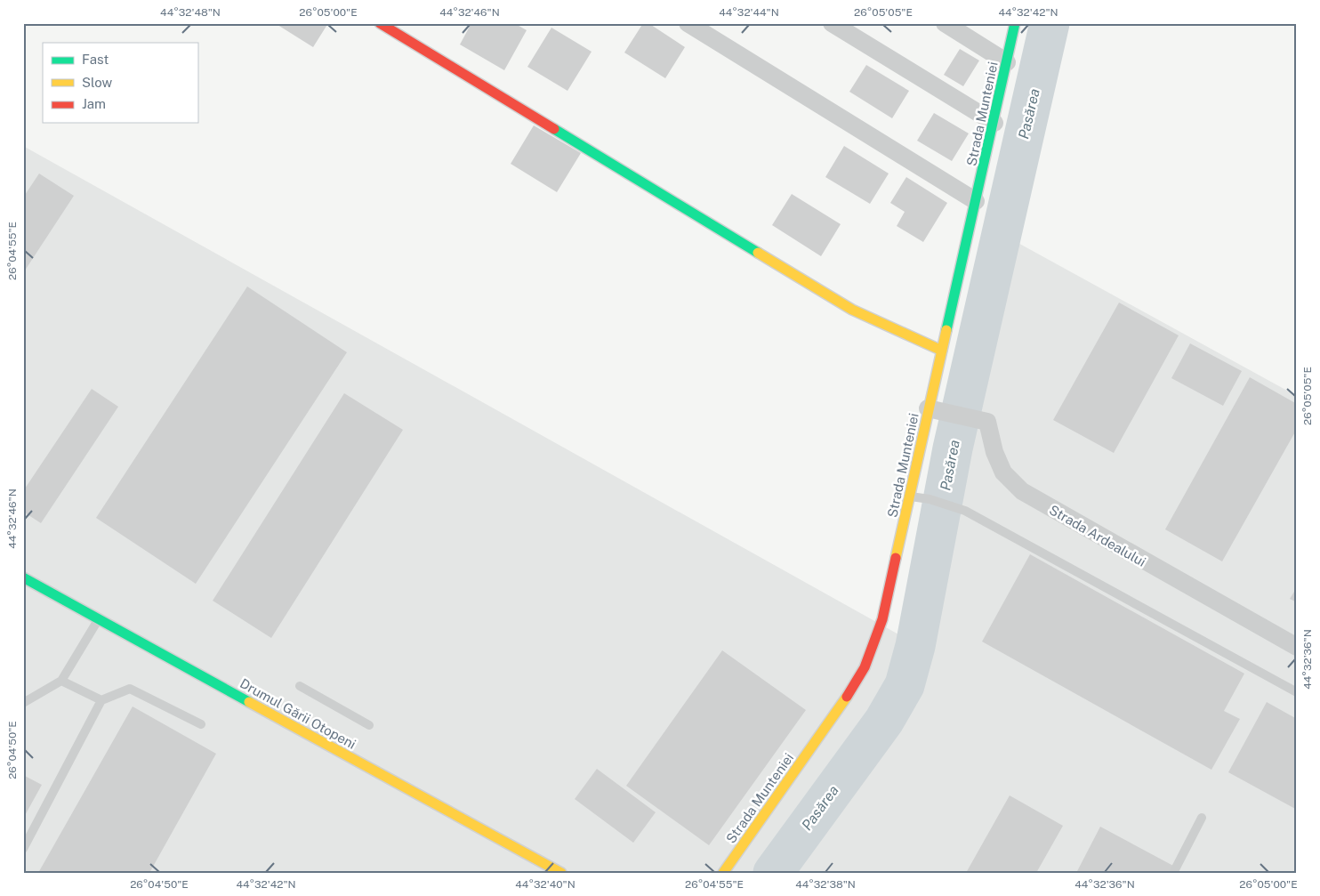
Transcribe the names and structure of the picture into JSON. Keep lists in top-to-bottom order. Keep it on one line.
{"streets":{"street":["Strada Munteniei","Strada Ardealului","Drumul Gării Otopeni"]},"crossings":[["Strada Munteniei","Strada Ardealului"]],"water":["Pasărea"],"legend":["Fast","Slow","Jam"],"coordinates":["44°32'48\"N","26°05'00\"E","44°32'46\"N","44°32'44\"N","26°05'05\"E","44°32'42\"N","26°04'55\"E","44°32'36\"N","26°04'50\"E","44°32'40\"N","44°32'38\"N"]}
